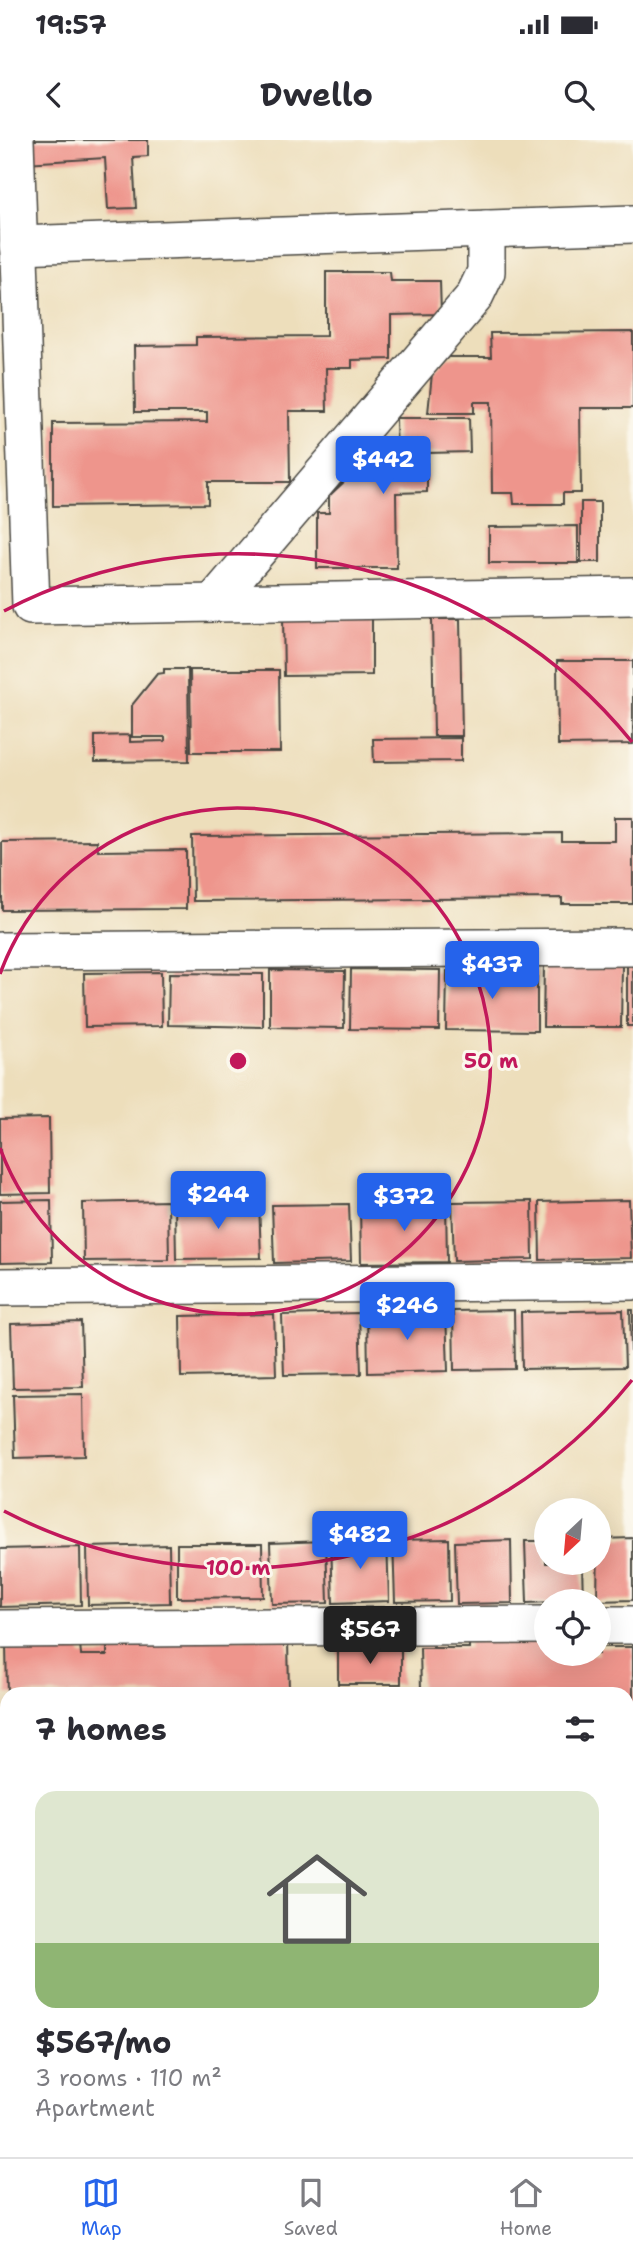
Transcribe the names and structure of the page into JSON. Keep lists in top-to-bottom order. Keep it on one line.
{"north":"bottom left","page":{"status":"19:57","header":"Dwello","price":["$442","$437","$244","$372","$246","$482","$567"],"heading":"7 homes","list":[{"name":"$567/mo","note":"3 rooms · 110 m² · Apartment"}],"tabs":["Map","Saved","Home"]},"rings":["50 m","100 m"]}
